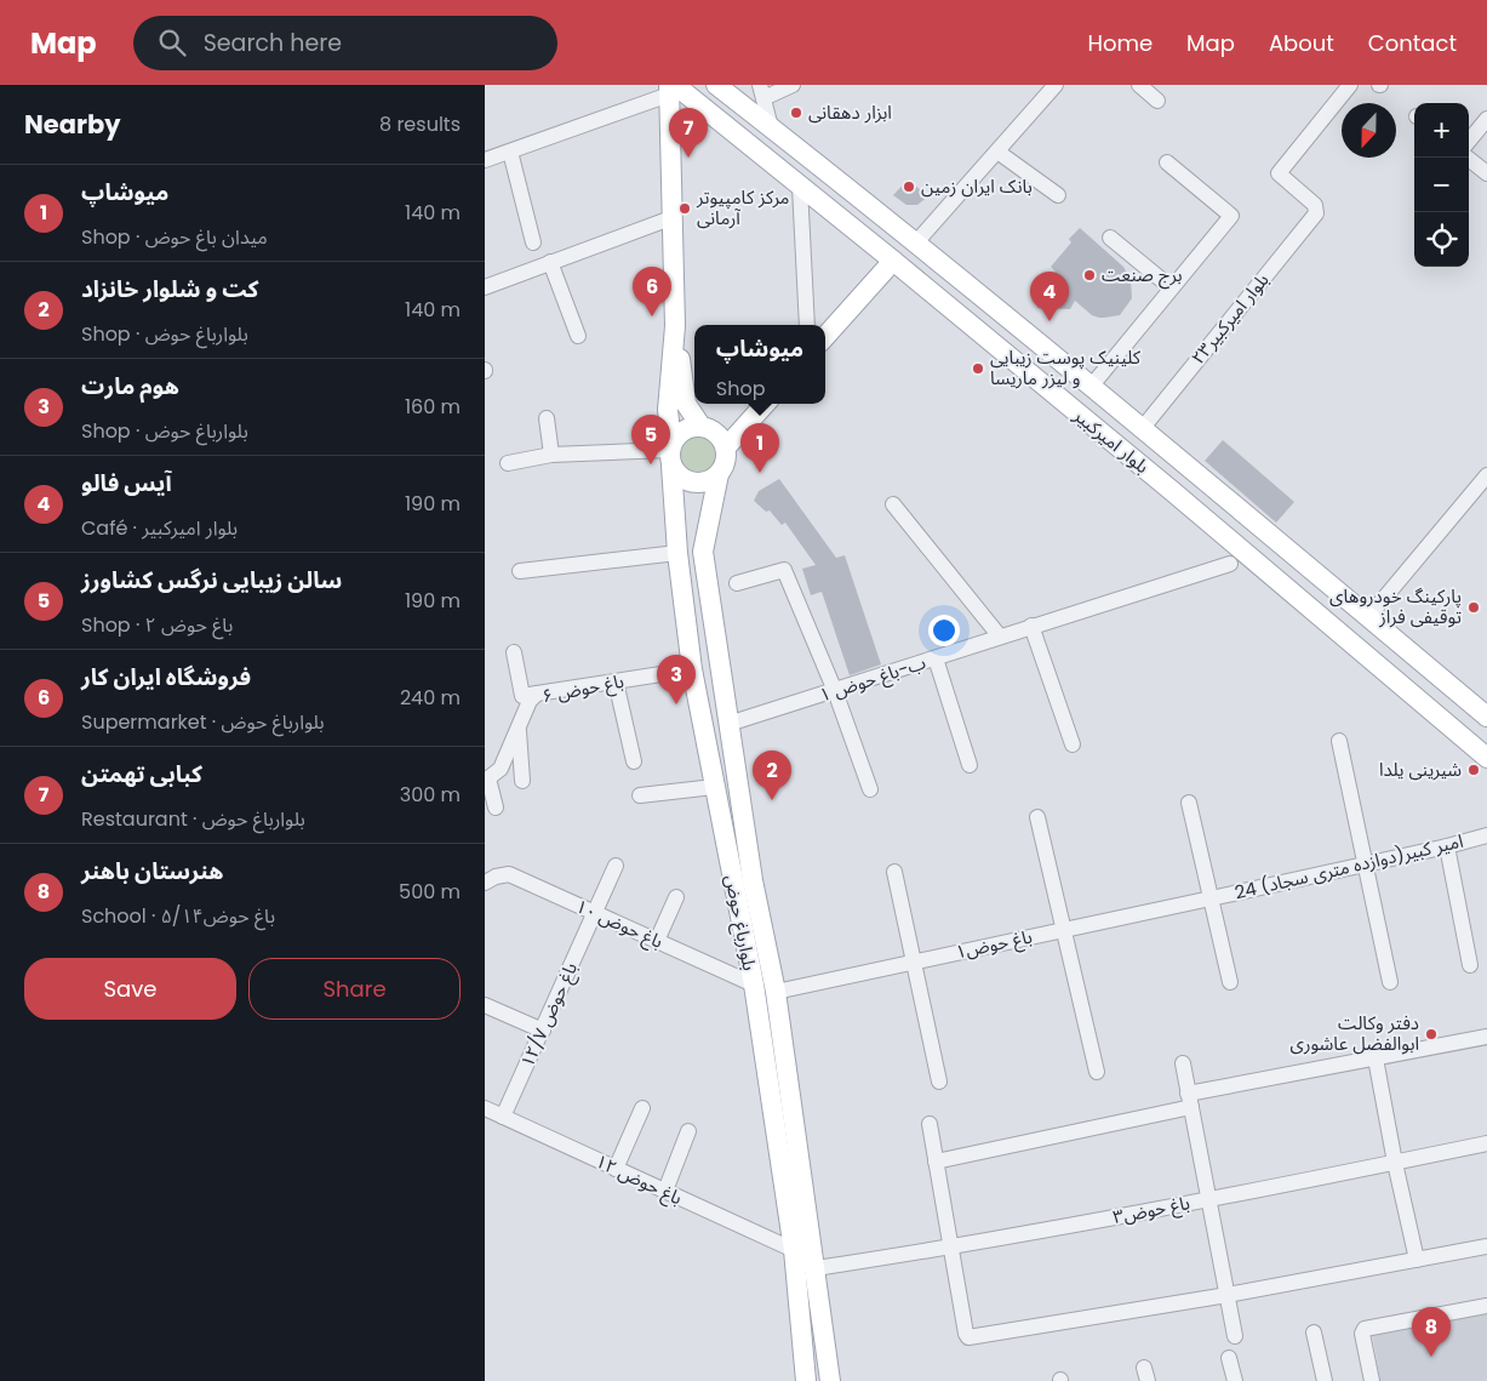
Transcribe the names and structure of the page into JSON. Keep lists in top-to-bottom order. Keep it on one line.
{"streets":{"main road":["بلوار امیرکبیر","بلوارباغ حوض"],"street":["۲۳بلوار امیرکبیر","۱ ب-باغ حوض","۶ باغ حوض","24 امیر کبیر(دوازده متری سجاد)","۱۰ باغ حوض","باغ حوض۱","۱۲/۷ باغ حوض","۱۲ باغ حوض","باغ حوض۳"]},"crossings":[["۲۳بلوار امیرکبیر","بلوار امیرکبیر"],["بلوار امیرکبیر","بلوارباغ حوض"],["۱ ب-باغ حوض","بلوارباغ حوض"],["۶ باغ حوض","بلوارباغ حوض"],["24 امیر کبیر(دوازده متری سجاد)","باغ حوض۱"],["بلوارباغ حوض","۱۰ باغ حوض"],["بلوارباغ حوض","باغ حوض۱"],["بلوارباغ حوض","۱۲ باغ حوض"],["بلوارباغ حوض","باغ حوض۳"],["۱۰ باغ حوض","۱۲/۷ باغ حوض"],["۱۲/۷ باغ حوض","۱۲ باغ حوض"]],"places":["ابزار دهقانی","بانک ایران زمین","مرکز کامپیوتر آرمانی","برج صنعت","کلینیک پوست زیبایی و لیزر ماریسا","پارکینگ خودروهای توقیفی فراز","شیرینی یلدا","دفتر وکالت ابوالفضل عاشوری"],"north":"bottom","page":{"header":"Map","search":"Search here","nav":["Home","Map","About","Contact"],"heading":["Nearby","8 results"],"map_buttons":["+","−"],"pins":["7","6","4","5","1","3","2","8"],"list":[{"mark":"1","name":"میوشاپ","note":"Shop · میدان باغ حوض","value":"140 m"},{"mark":"2","name":"کت و شلوار خانزاد","note":"Shop · بلوارباغ حوض","value":"140 m"},{"mark":"3","name":"هوم مارت","note":"Shop · بلوارباغ حوض","value":"160 m"},{"mark":"4","name":"آیس فالو","note":"Café · بلوار امیرکبیر","value":"190 m"},{"mark":"5","name":"سالن زیبایی نرگس کشاورز","note":"Shop · ۲ باغ حوض","value":"190 m"},{"mark":"6","name":"فروشگاه ایران کار","note":"Supermarket · بلوارباغ حوض","value":"240 m"},{"mark":"7","name":"کبابی تهمتن","note":"Restaurant · بلوارباغ حوض","value":"300 m"},{"mark":"8","name":"هنرستان باهنر","note":"School · باغ حوض۵/۱۴","value":"500 m"}],"popup":["میوشاپ","Shop"],"buttons":["Save","Share"]}}
